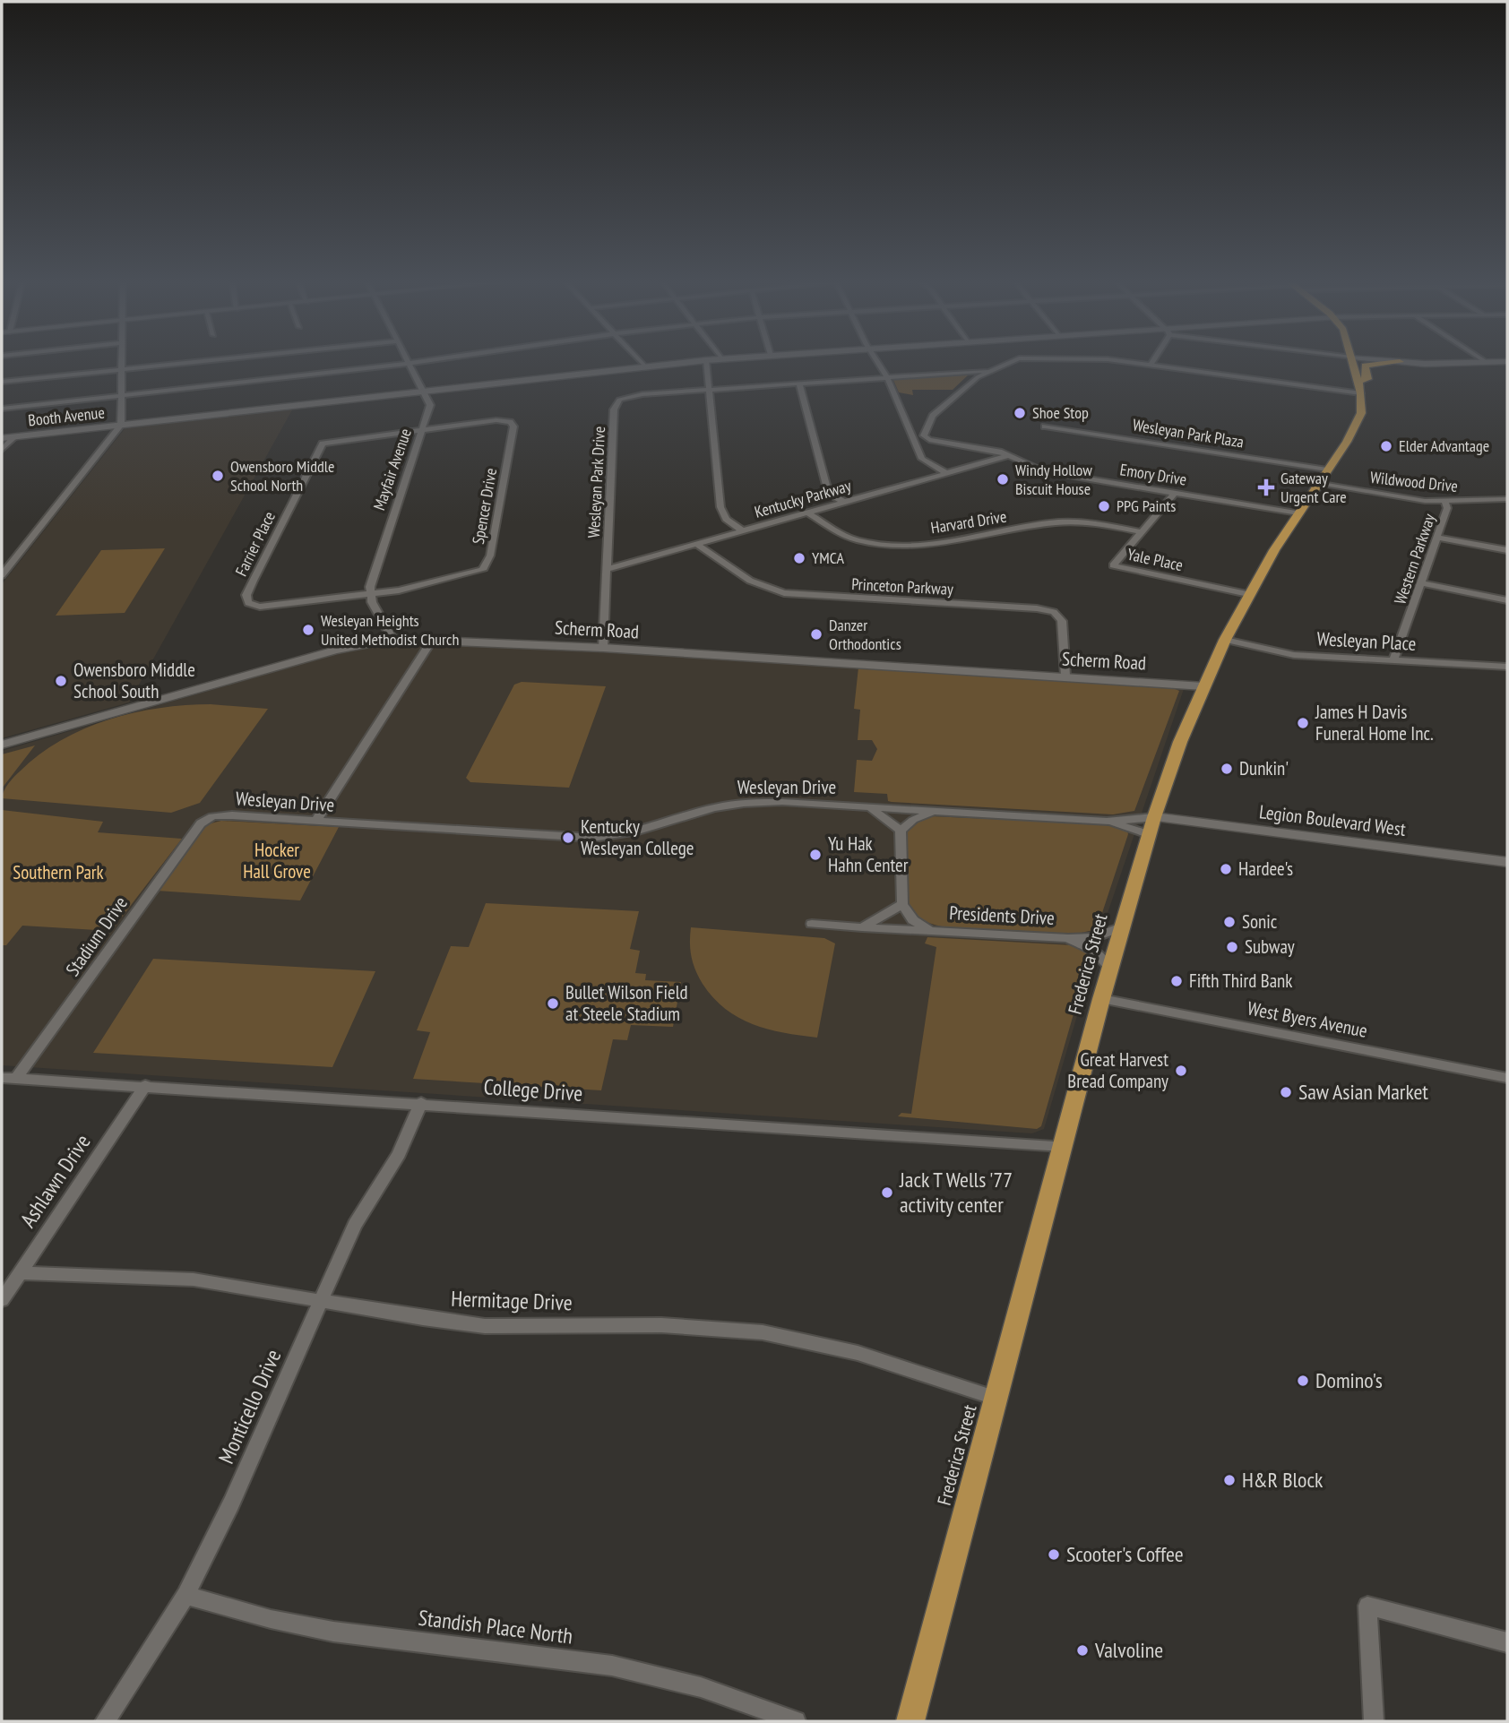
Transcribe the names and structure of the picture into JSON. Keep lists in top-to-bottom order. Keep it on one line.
{"streets":{"main road":["Frederica Street"],"street":["Booth Avenue","Wesleyan Park Plaza","Mayfair Avenue","Emory Drive","Wesleyan Park Drive","Wildwood Drive","Kentucky Parkway","Spencer Drive","Harvard Drive","Farrier Place","Western Parkway","Yale Place","Princeton Parkway","Scherm Road","Wesleyan Place","Wesleyan Drive","Legion Boulevard West","Presidents Drive","Stadium Drive","West Byers Avenue","College Drive","Ashlawn Drive","Hermitage Drive","Monticello Drive","Standish Place North"]},"crossings":[["Booth Avenue","Mayfair Avenue"],["Wesleyan Park Plaza","Frederica Street"],["Mayfair Avenue","Spencer Drive"],["Mayfair Avenue","Farrier Place"],["Emory Drive","Wesleyan Park Drive"],["Emory Drive","Kentucky Parkway"],["Emory Drive","Yale Place"],["Emory Drive","Frederica Street"],["Wesleyan Park Drive","Kentucky Parkway"],["Wesleyan Park Drive","Scherm Road"],["Wildwood Drive","Western Parkway"],["Wildwood Drive","Frederica Street"],["Kentucky Parkway","Harvard Drive"],["Kentucky Parkway","Princeton Parkway"],["Spencer Drive","Farrier Place"],["Harvard Drive","Yale Place"],["Western Parkway","Wesleyan Place"],["Yale Place","Frederica Street"],["Princeton Parkway","Scherm Road"],["Scherm Road","Frederica Street"],["Wesleyan Place","Frederica Street"],["Wesleyan Drive","Legion Boulevard West"],["Wesleyan Drive","Stadium Drive"],["Wesleyan Drive","Frederica Street"],["Legion Boulevard West","Frederica Street"],["Presidents Drive","Frederica Street"],["Stadium Drive","College Drive"],["Frederica Street","West Byers Avenue"],["Frederica Street","College Drive"],["Frederica Street","Hermitage Drive"],["College Drive","Ashlawn Drive"],["College Drive","Monticello Drive"],["Ashlawn Drive","Hermitage Drive"],["Hermitage Drive","Monticello Drive"],["Monticello Drive","Standish Place North"]],"parks":["Hocker Hall Grove","Southern Park"],"places":{"other":["Shoe Stop","Elder Advantage","Owensboro Middle School North","Windy Hollow Biscuit House","PPG Paints","YMCA","Wesleyan Heights United Methodist Church","Danzer Orthodontics","Owensboro Middle School South","James H Davis Funeral Home Inc.","Dunkin'","Kentucky Wesleyan College","Yu Hak Hahn Center","Hardee's","Sonic","Subway","Fifth Third Bank","Bullet Wilson Field at Steele Stadium","Great Harvest Bread Company","Saw Asian Market","Jack T Wells '77 activity center","Domino's","H&R Block","Scooter's Coffee","Valvoline"],"health":["Gateway Urgent Care"]}}
